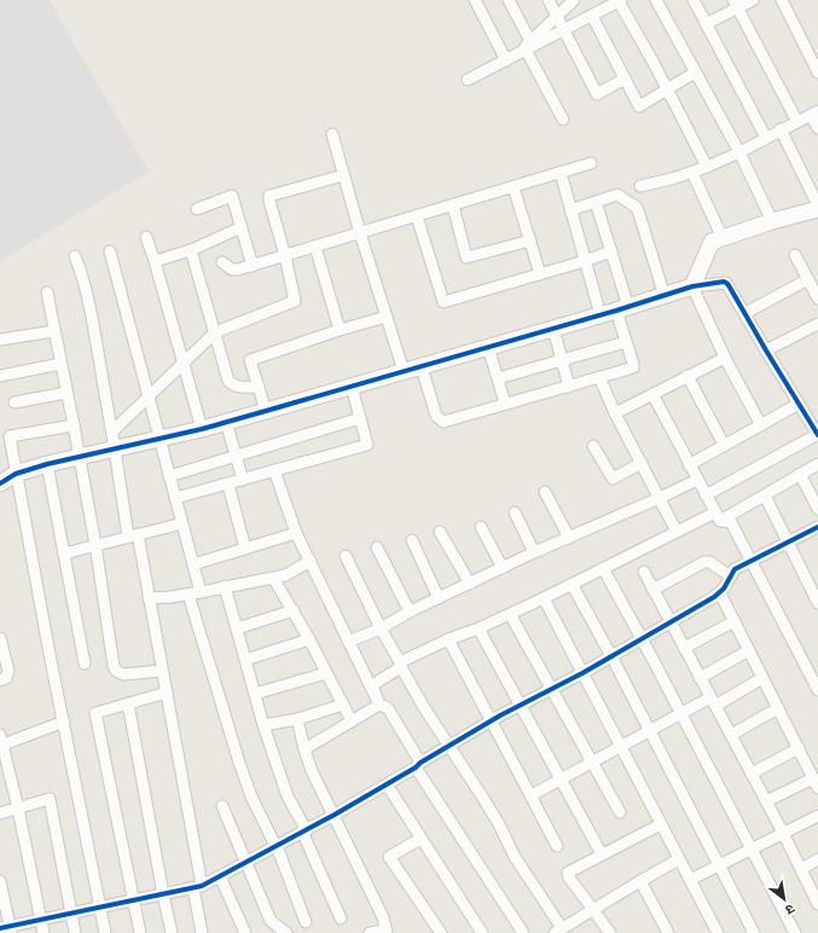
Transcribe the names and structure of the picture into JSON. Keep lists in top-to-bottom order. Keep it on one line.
{"north":"bottom right"}
